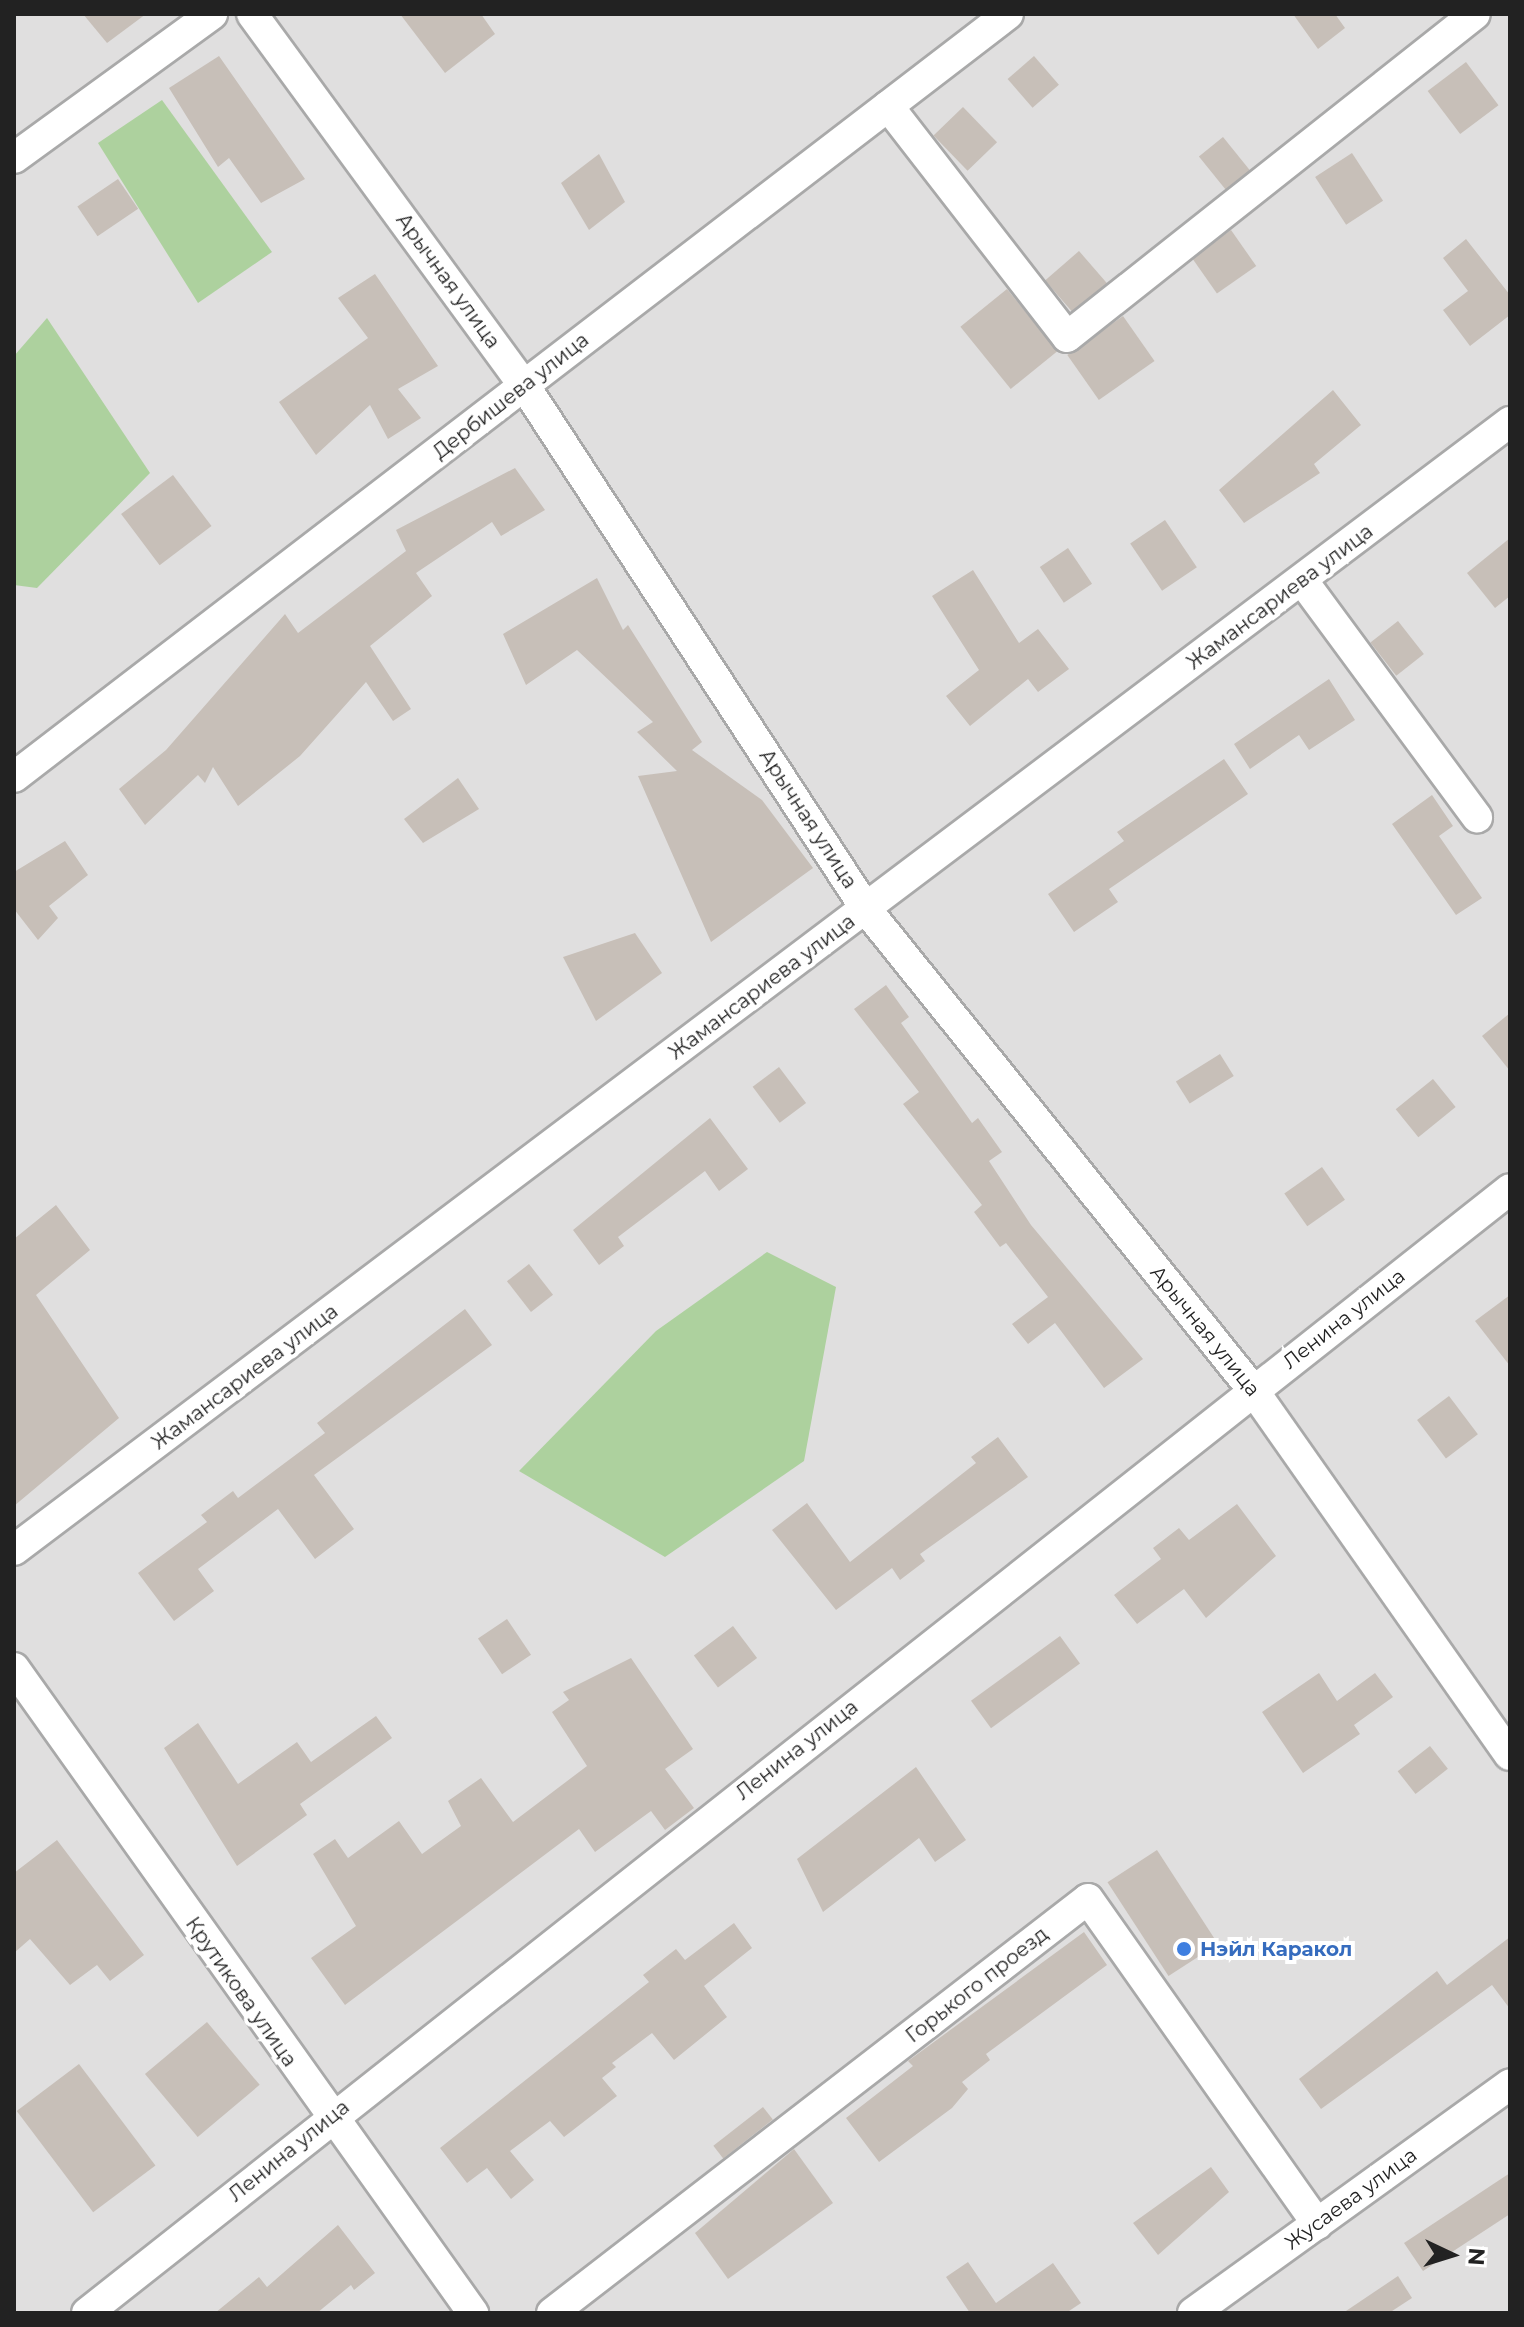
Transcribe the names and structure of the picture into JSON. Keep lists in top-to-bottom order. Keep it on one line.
{"streets":{"street":["Арычная улица","Дербишева улица","Жамансариева улица","Ленина улица","Горького проезд","Крутикова улица","Жусаева улица"]},"crossings":[["Арычная улица","Дербишева улица"],["Арычная улица","Жамансариева улица"],["Арычная улица","Ленина улица"],["Ленина улица","Крутикова улица"],["Горького проезд","Жусаева улица"]],"places":["Нэйл Каракол"],"north":"right"}
